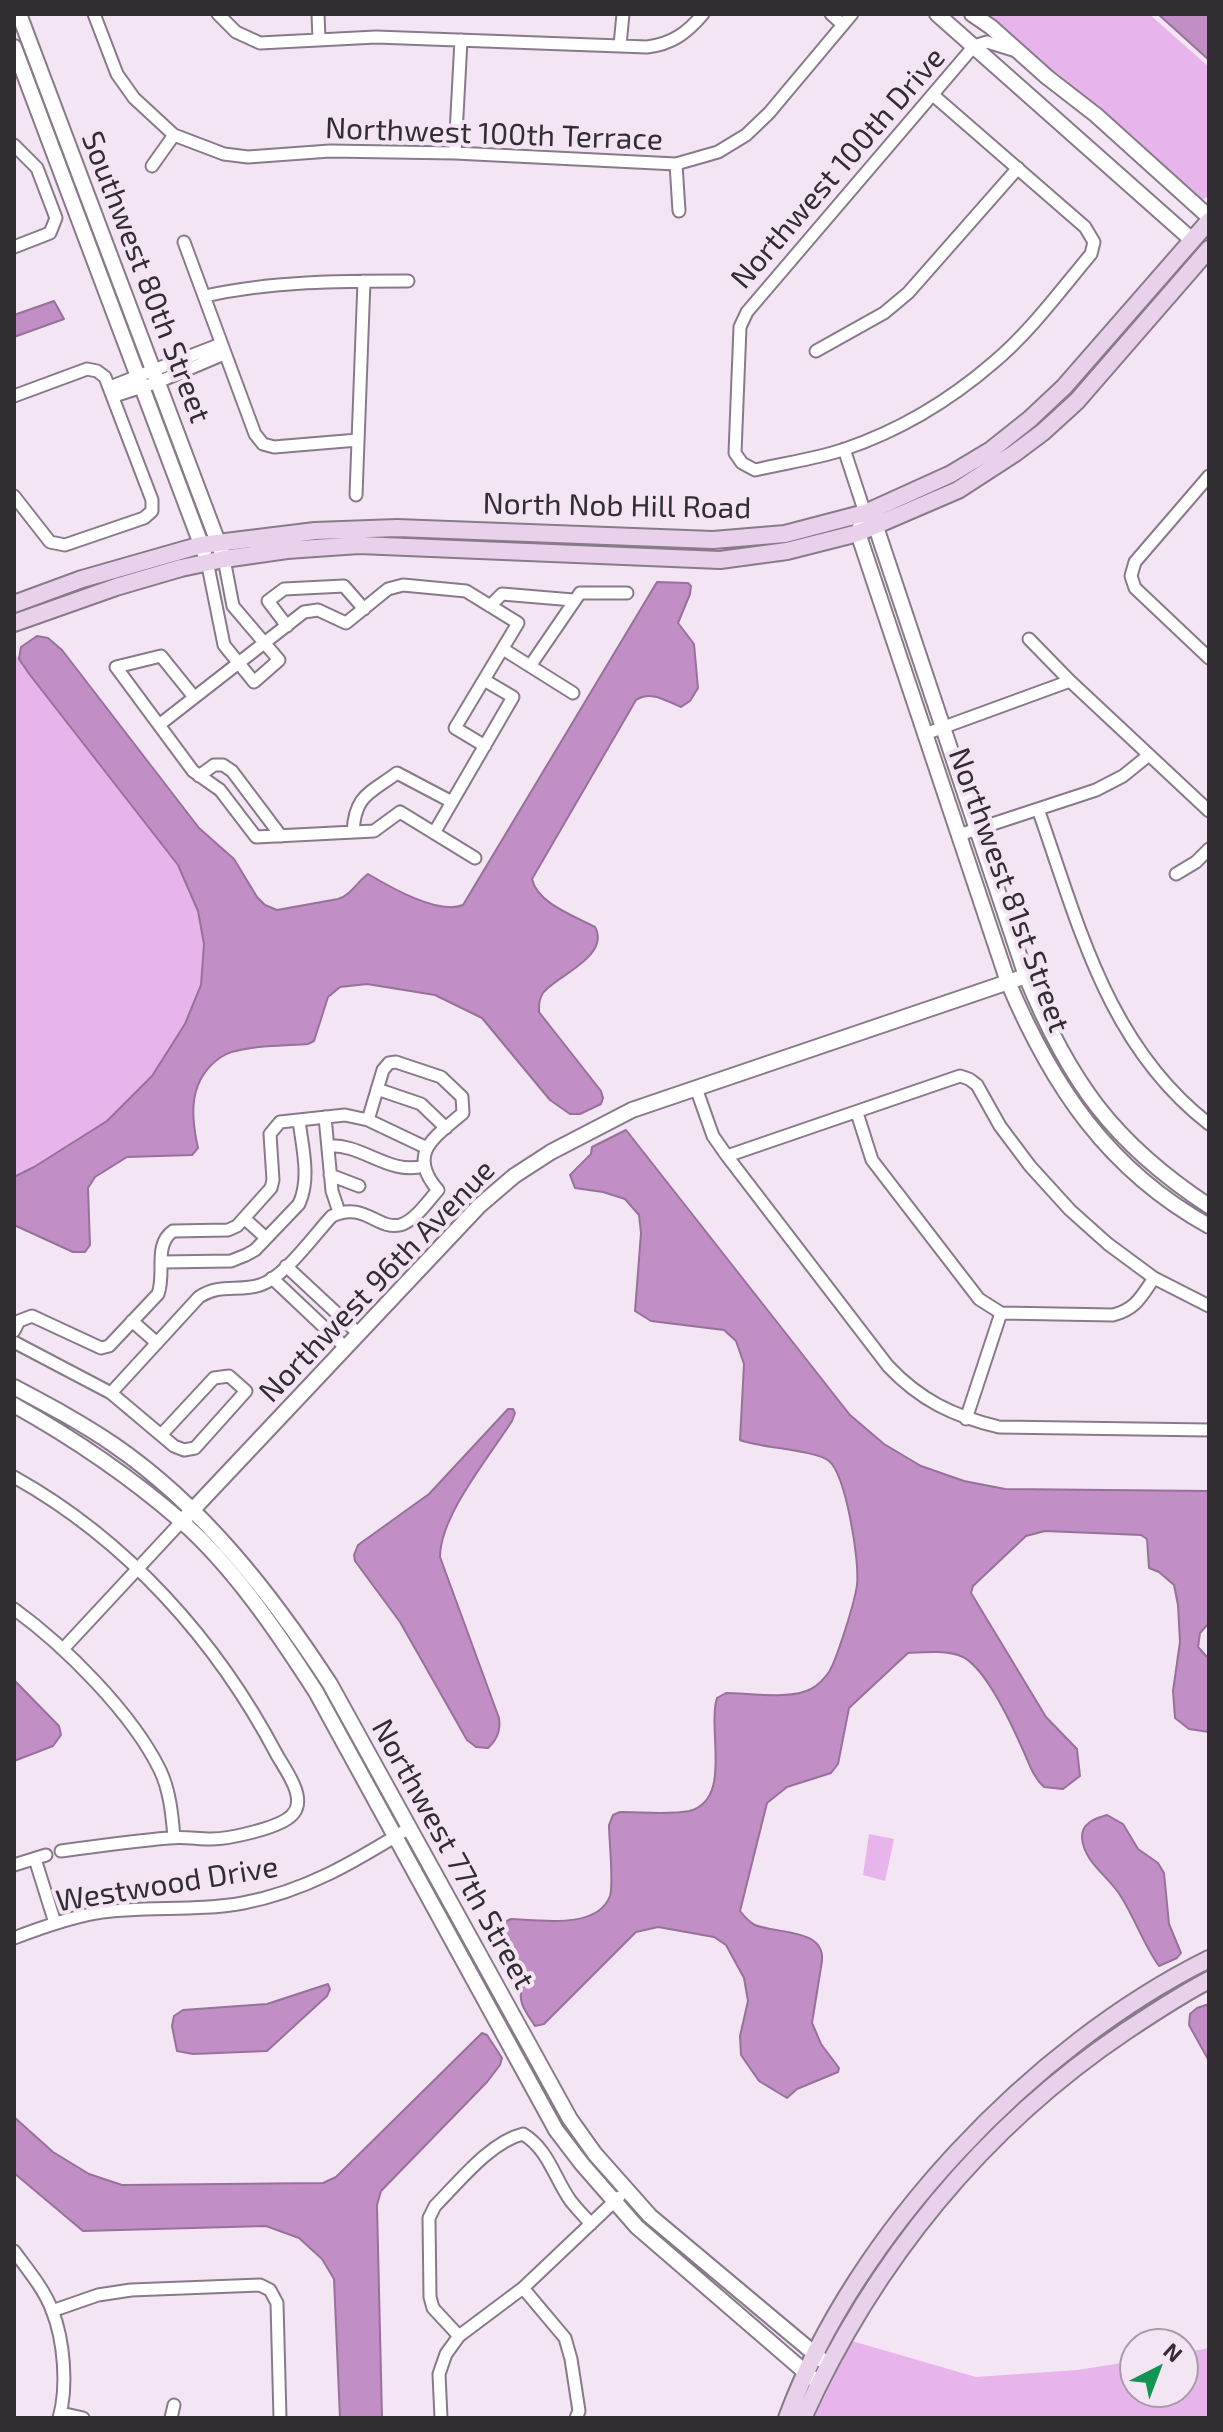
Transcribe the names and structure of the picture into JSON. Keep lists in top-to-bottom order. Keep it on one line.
{"streets":{"main road":["North Nob Hill Road"],"street":["Northwest 100th Terrace","Northwest 100th Drive","Southwest 80th Street","Northwest 81st Street","Northwest 96th Avenue","Northwest 77th Street","Westwood Drive"]},"crossings":[["Northwest 100th Drive","Northwest 81st Street"],["Southwest 80th Street","North Nob Hill Road"],["North Nob Hill Road","Northwest 81st Street"],["Northwest 81st Street","Northwest 96th Avenue"],["Northwest 96th Avenue","Northwest 77th Street"],["Northwest 77th Street","Westwood Drive"]],"north":"top right"}
